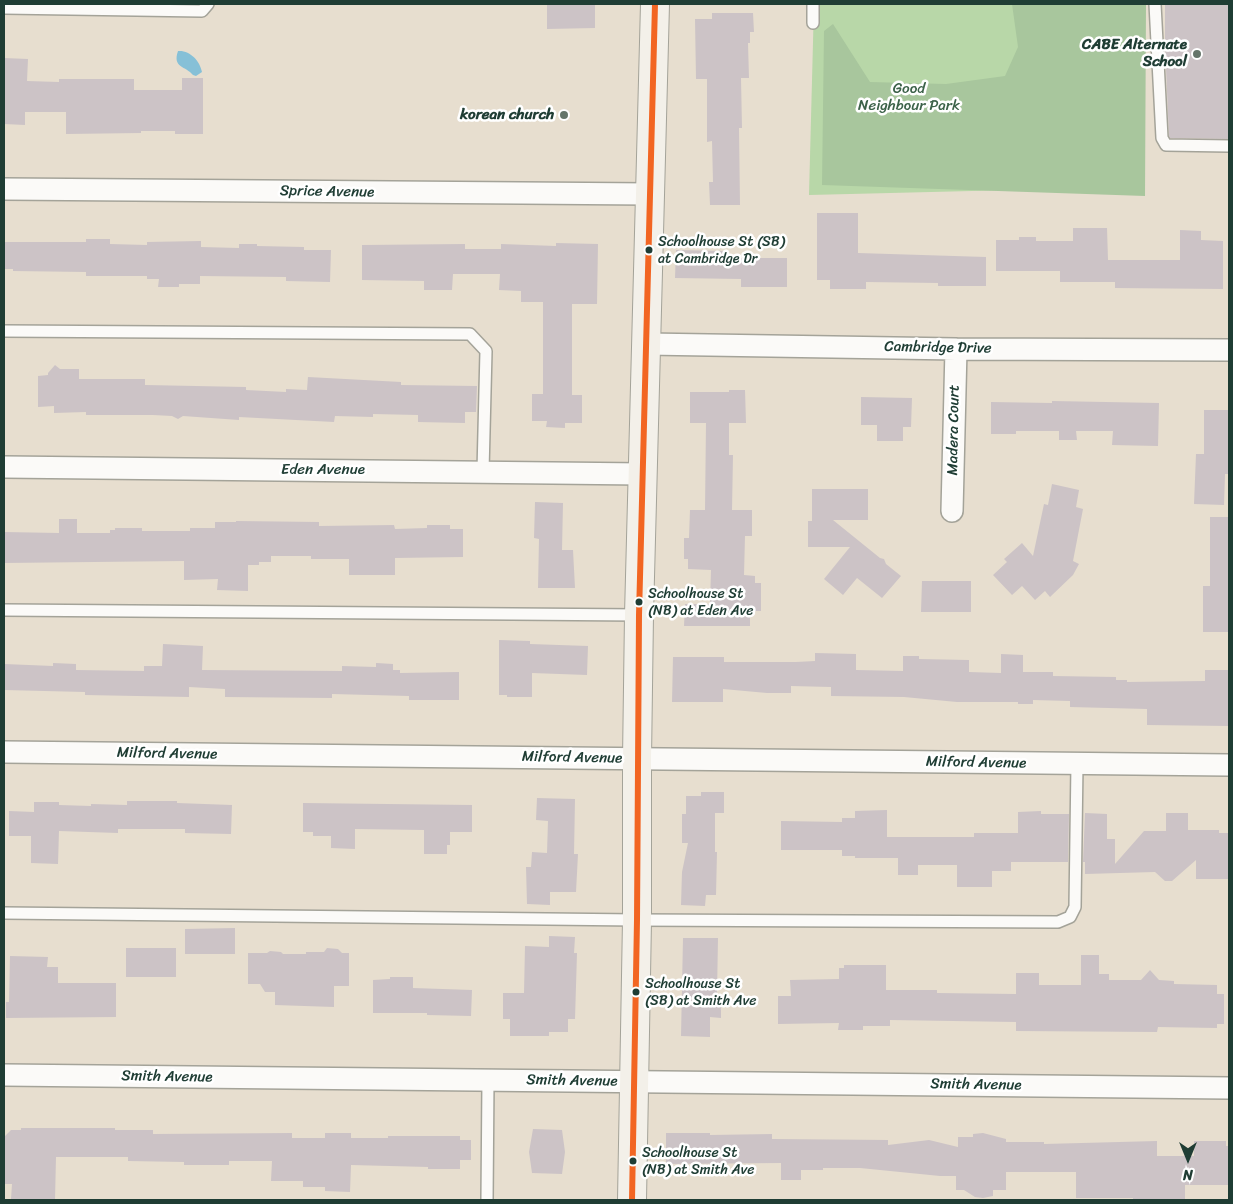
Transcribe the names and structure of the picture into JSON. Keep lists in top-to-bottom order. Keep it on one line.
{"streets":{"street":["Sprice Avenue","Cambridge Drive","Madera Court","Eden Avenue","Milford Avenue","Smith Avenue"]},"crossings":[["Cambridge Drive","Madera Court"]],"parks":["Good Neighbour Park"],"places":["CABE Alternate School","korean church","Schoolhouse St (SB) at Cambridge Dr","Schoolhouse St (NB) at Eden Ave","Schoolhouse St (SB) at Smith Ave","Schoolhouse St (NB) at Smith Ave"],"north":"bottom"}
